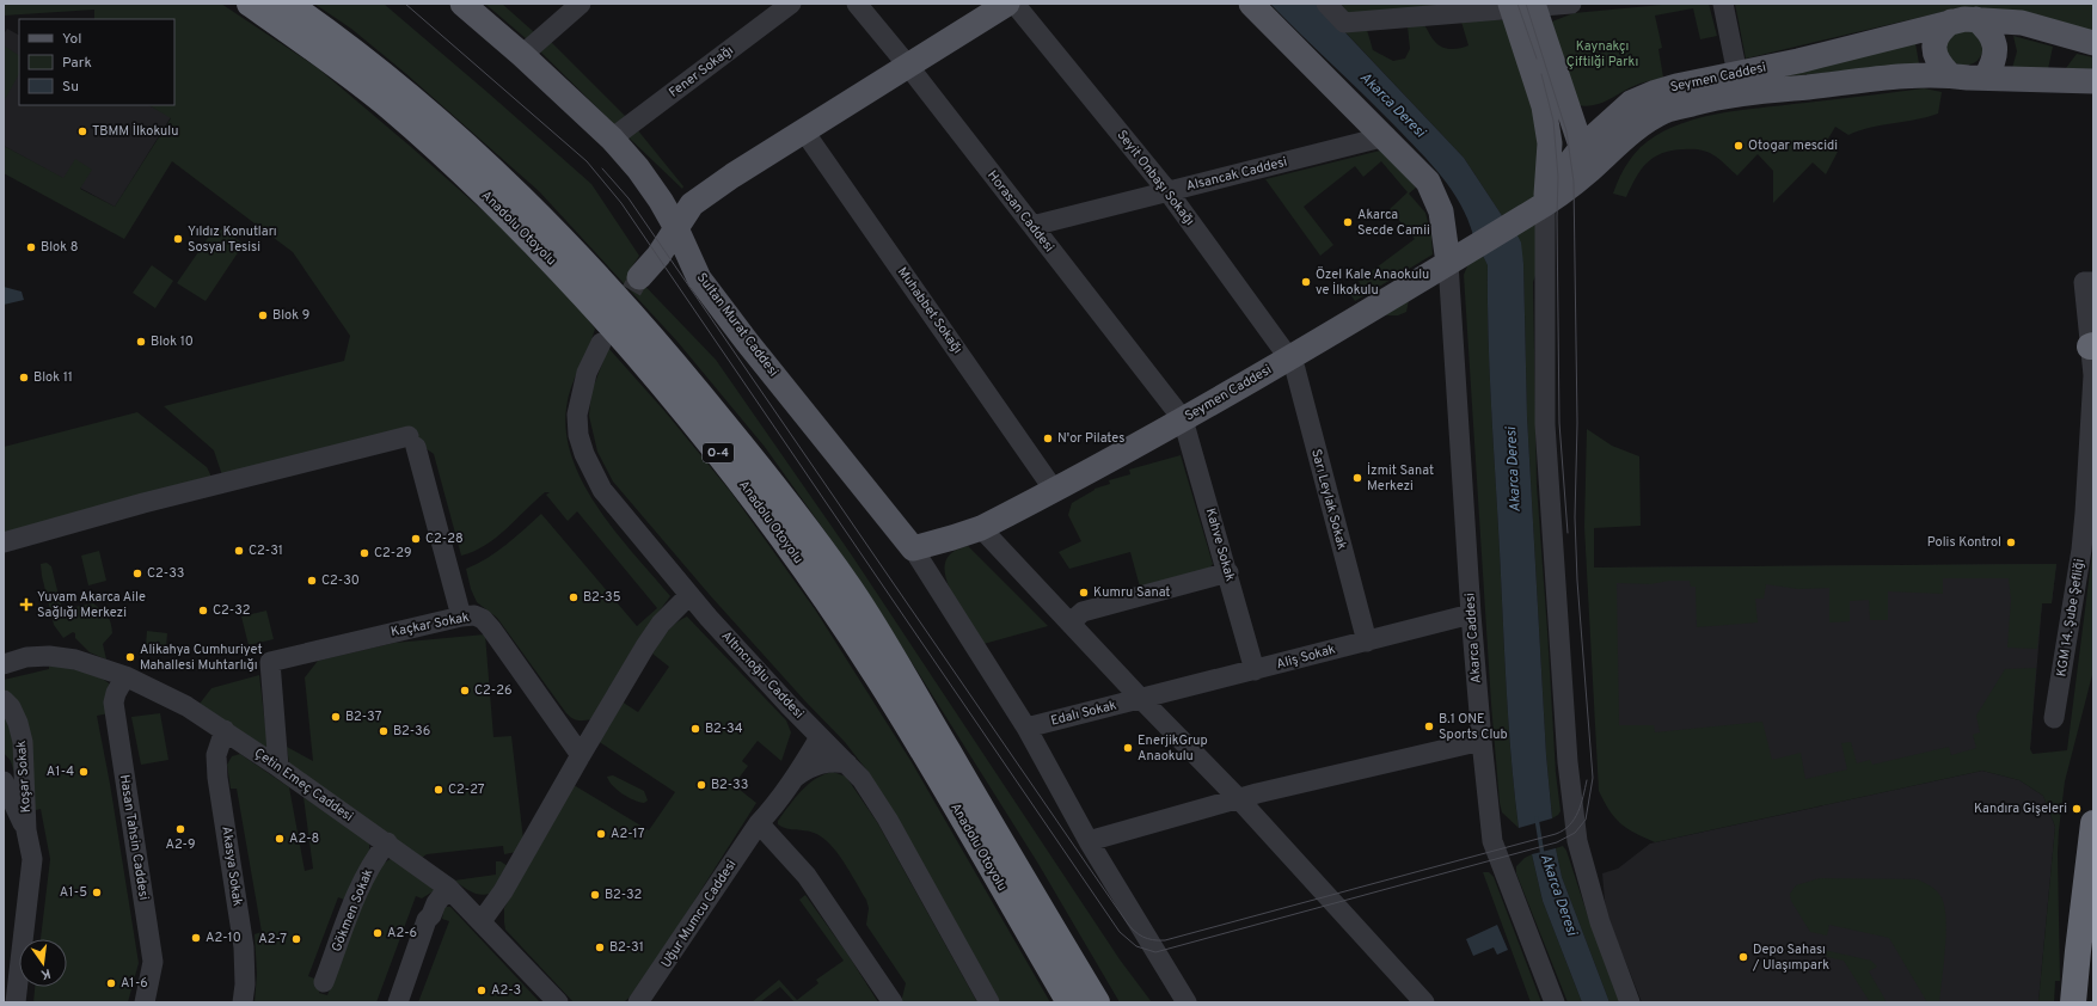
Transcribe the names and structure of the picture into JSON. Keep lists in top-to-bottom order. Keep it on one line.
{"streets":{"highway":["Anadolu Otoyolu","O-4"],"main road":["Seymen Caddesi","Sultan Murat Caddesi"],"street":["Fener Sokağı","Alsancak Caddesi","Seyit Onbaşı Sokağı","Horasan Caddesi","Muhabbet Sokağı","Sarı Leylak Sokak","Kahve Sokak","KGM 14. Şube Şefliği","Kaçkar Sokak","Akarca Caddesi","Aliş Sokak","Altıncıoğlu Caddesi","Edalı Sokak","Koşar Sokak","Çetin Emeç Caddesi","Hasan Tahsin Caddesi","Akasya Sokak","Gökmen Sokak","Uğur Mumcu Caddesi"]},"crossings":[["Fener Sokağı","Sultan Murat Caddesi"],["Seymen Caddesi","Seyit Onbaşı Sokağı"],["Seymen Caddesi","Horasan Caddesi"],["Seymen Caddesi","Muhabbet Sokağı"],["Seymen Caddesi","Sultan Murat Caddesi"],["Seymen Caddesi","Sarı Leylak Sokak"],["Seymen Caddesi","Kahve Sokak"],["Seymen Caddesi","Akarca Caddesi"],["Alsancak Caddesi","Seyit Onbaşı Sokağı"],["Alsancak Caddesi","Horasan Caddesi"],["Seyit Onbaşı Sokağı","Sarı Leylak Sokak"],["Horasan Caddesi","Kahve Sokak"],["Sarı Leylak Sokak","Aliş Sokak"],["Kahve Sokak","Aliş Sokak"],["Kaçkar Sokak","Çetin Emeç Caddesi"],["Akarca Caddesi","Aliş Sokak"],["Aliş Sokak","Edalı Sokak"],["Çetin Emeç Caddesi","Hasan Tahsin Caddesi"],["Çetin Emeç Caddesi","Akasya Sokak"],["Çetin Emeç Caddesi","Gökmen Sokak"]],"water":["Akarca Deresi"],"parks":["Kaynakçı Çiftilği Parkı"],"places":{"other":["TBMM İlkokulu","Otogar mescidi","Akarca Secde Camii","Yıldız Konutları Sosyal Tesisi","Blok 8","Özel Kale Anaokulu ve İlkokulu","Blok 9","Blok 10","Blok 11","N'or Pilates","İzmit Sanat Merkezi","C2-28","Polis Kontrol","C2-31","C2-29","C2-33","C2-30","Kumru Sanat","B2-35","C2-32","Alikahya Cumhuriyet Mahallesi Muhtarlığı","C2-26","B2-37","B.1 ONE Sports Club","B2-34","B2-36","EnerjikGrup Anaokulu","A1-4","B2-33","C2-27","Kandıra Gişeleri","A2-9","A2-17","A2-8","A1-5","B2-32","A2-6","A2-10","A2-7","B2-31","Depo Sahası / Ulaşımpark","A1-6","A2-3"],"health":["Yuvam Akarca Aile Sağlığı Merkezi"]},"legend":["Yol","Park","Su"],"north":"bottom"}
